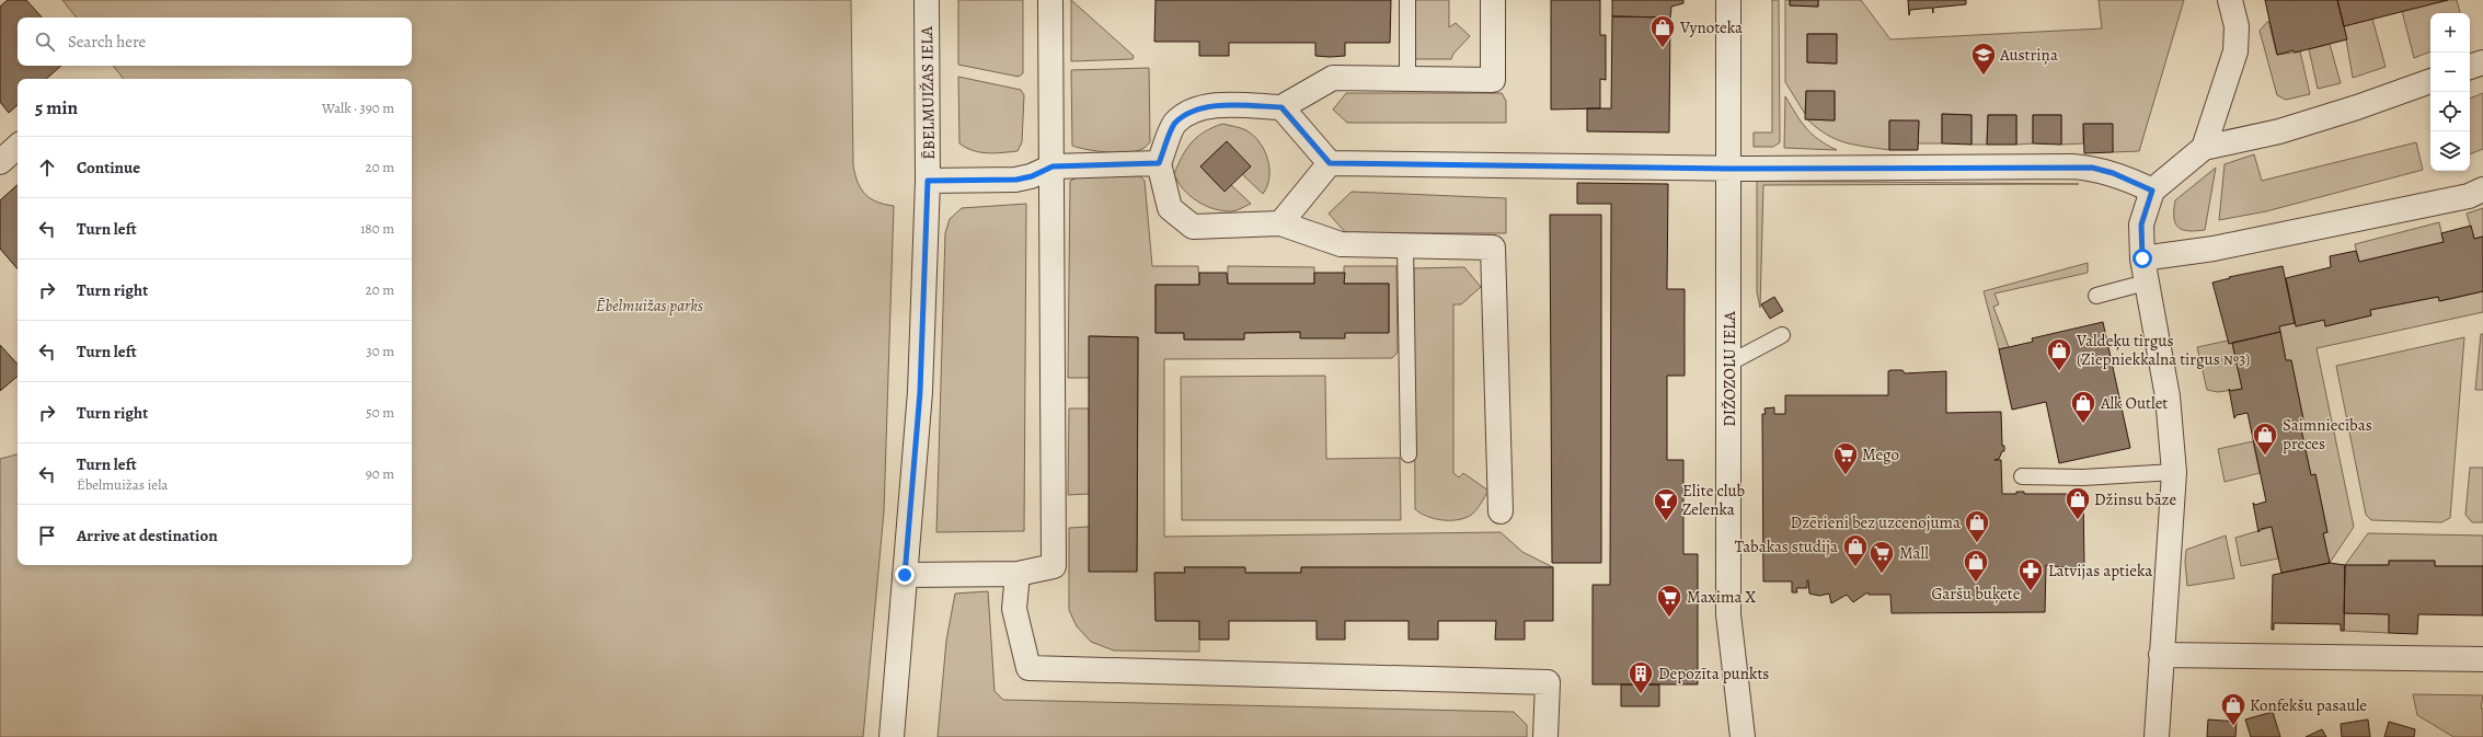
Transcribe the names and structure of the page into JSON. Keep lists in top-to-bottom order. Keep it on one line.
{"streets":{"street":["ĒBELMUIŽAS IELA","DIŽOZOLU IELA"]},"parks":["Ēbelmuižas parks"],"places":{"shop":["Vynoteka","Valdeķu tirgus (Ziepniekkalna tirgus №3)","Alk Outlet","Saimniecības preces","Džinsu bāze","Dzērieni bez uzcenojuma","Tabakas studija","Garšu buķete","Konfekšu pasaule"],"school or university":["Austriņa"],"supermarket":["Mego","Mall","Maxima X"],"bar":["Elite club Zelenka"],"pharmacy":["Latvijas aptieka"],"building":["Depozīta punkts"]},"page":{"map_buttons":["+","−"],"search":"Search here","heading":["5 min","Walk · 390 m"],"list":[["Continue","20 m"],["Turn left","180 m"],["Turn right","20 m"],["Turn left","30 m"],["Turn right","50 m"],["Turn left","Ēbelmuižas iela","90 m"],"Arrive at destination"]}}
